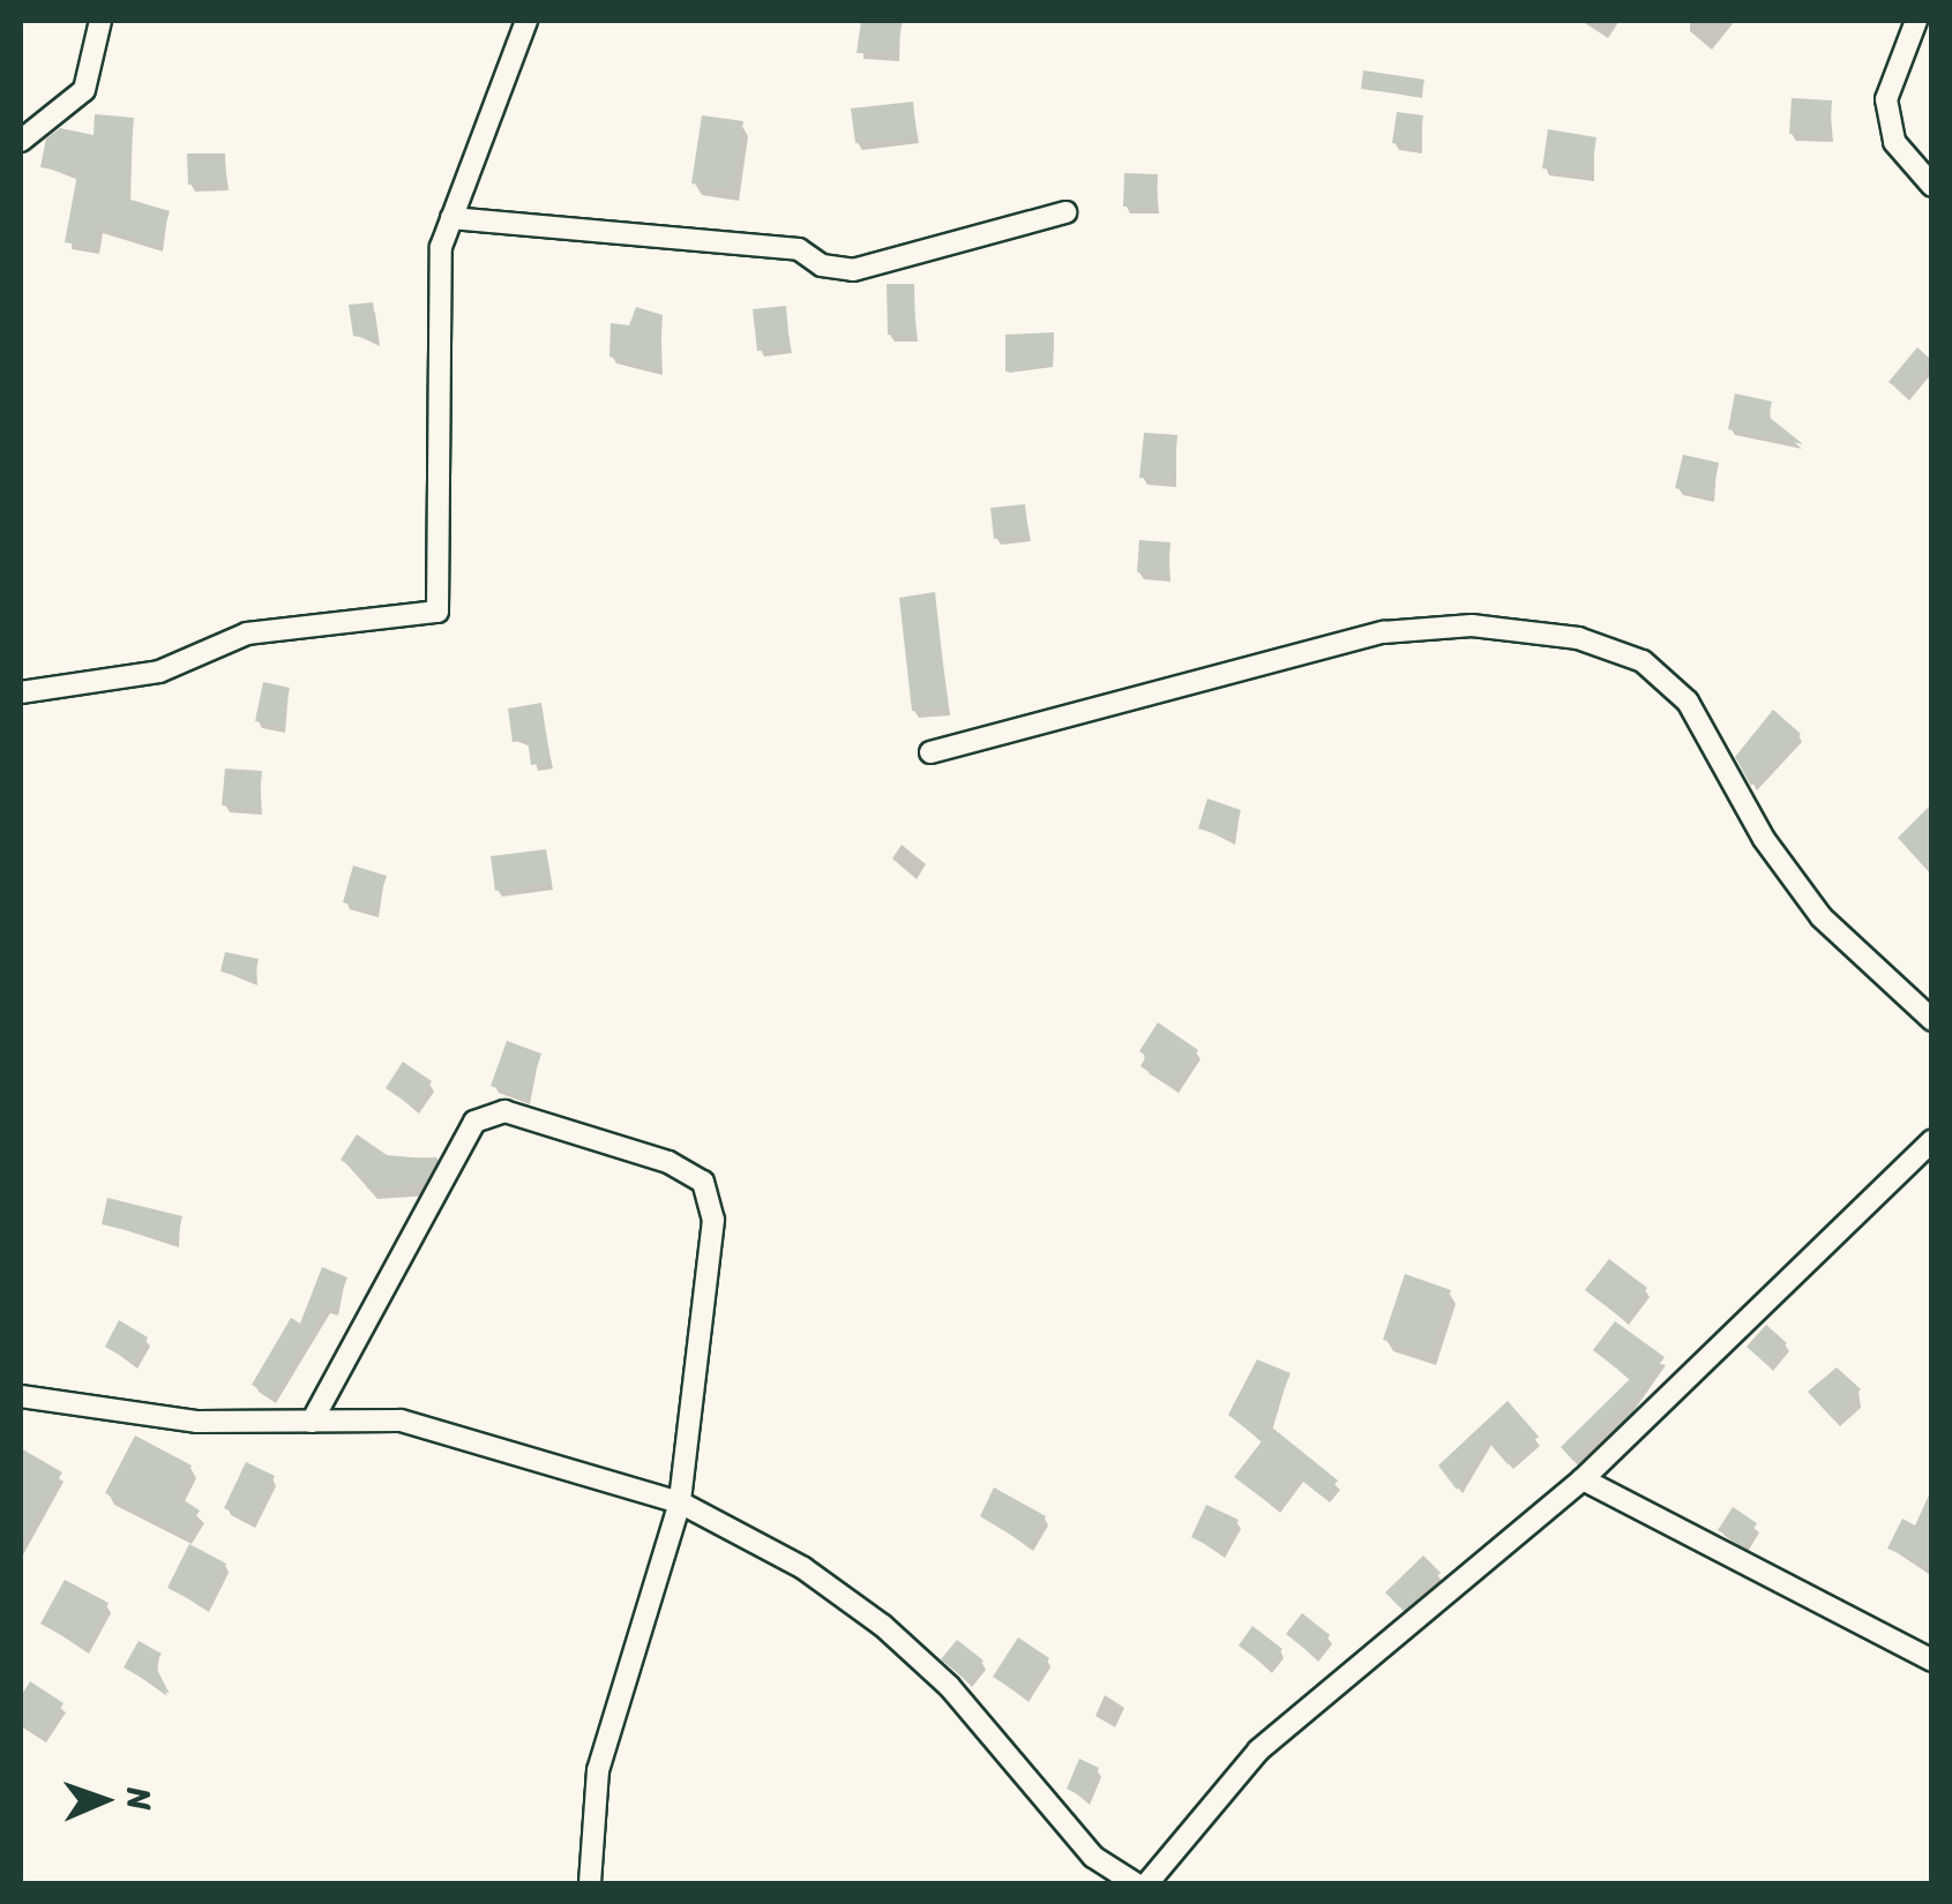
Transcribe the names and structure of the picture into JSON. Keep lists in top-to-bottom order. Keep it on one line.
{"north":"right"}
